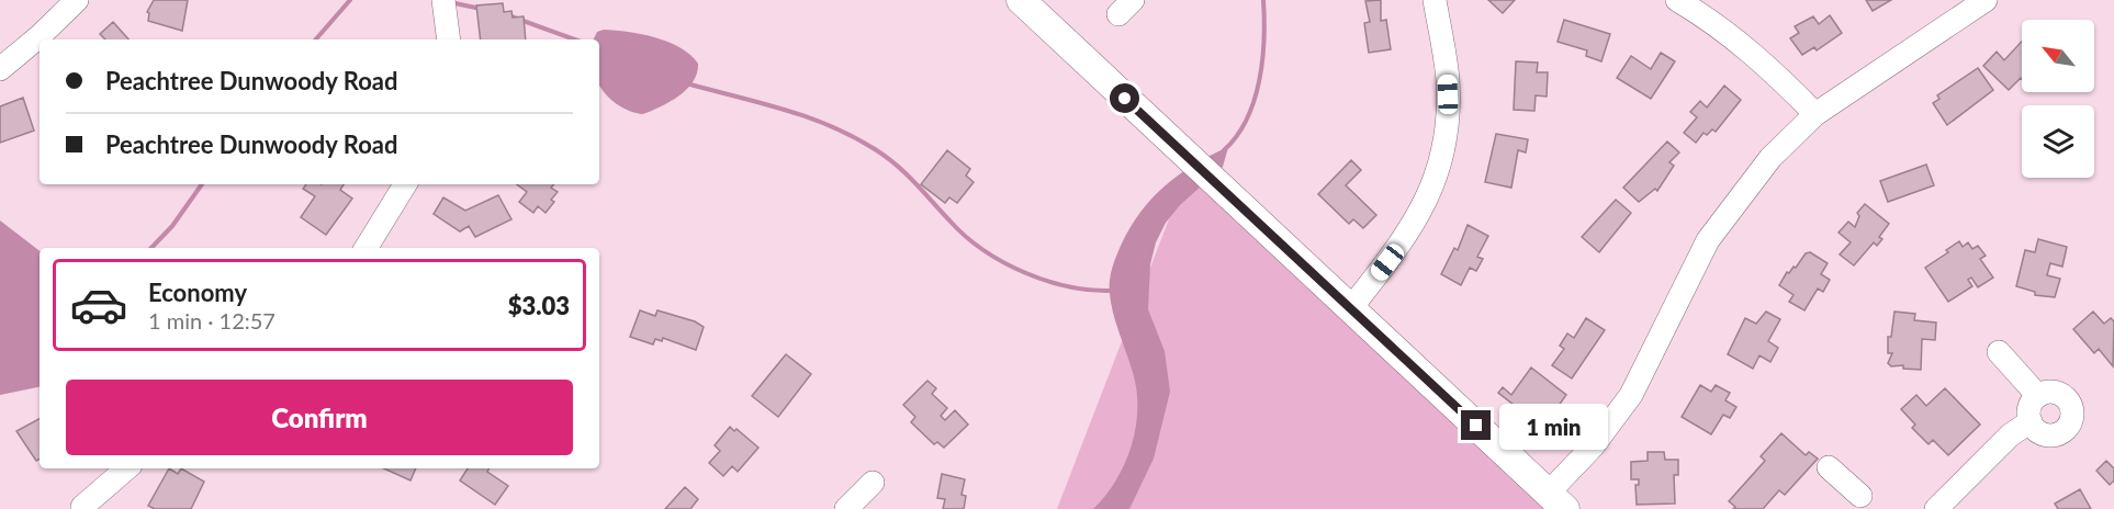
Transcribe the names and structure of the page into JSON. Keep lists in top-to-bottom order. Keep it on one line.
{"north":"top left","page":{"banner":["Peachtree Dunwoody Road","Peachtree Dunwoody Road"],"list":[{"name":"Economy","note":"1 min · 12:57","value":"$3.03"}],"buttons":"Confirm","bubble":"1 min"}}
